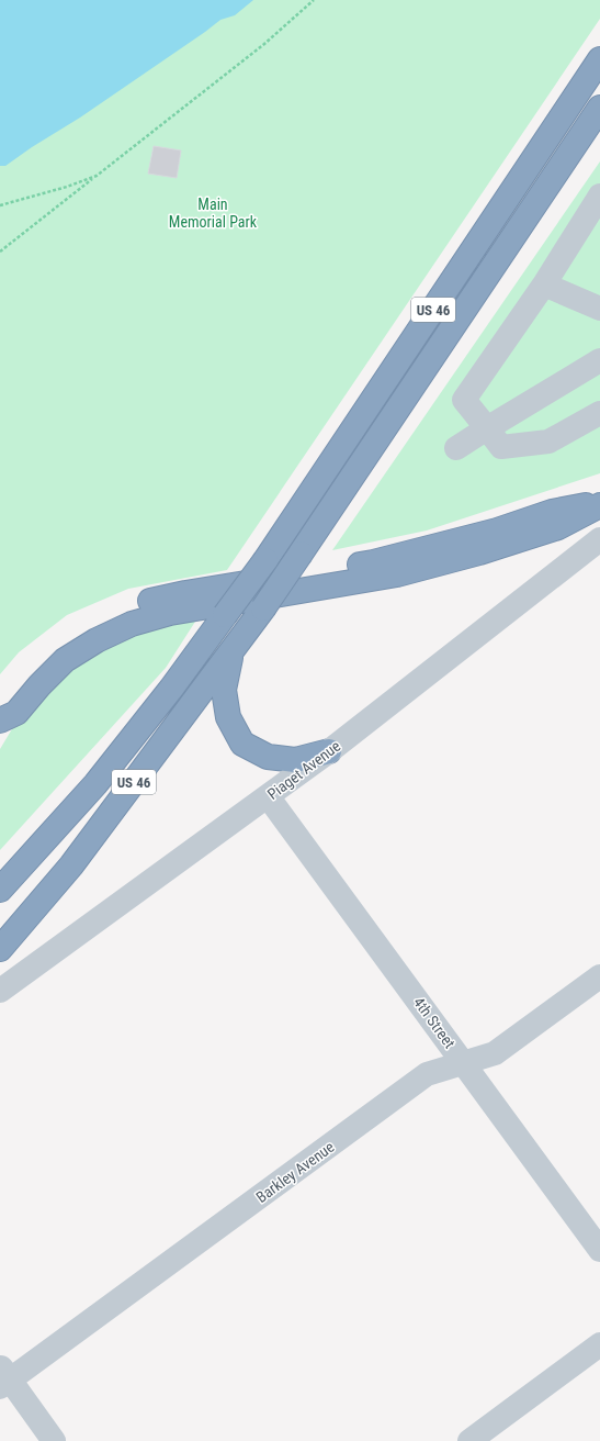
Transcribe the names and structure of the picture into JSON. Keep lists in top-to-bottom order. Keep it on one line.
{"streets":{"highway":["US 46"],"street":["Piaget Avenue","4th Street","Barkley Avenue"]},"crossings":[["Piaget Avenue","4th Street"],["4th Street","Barkley Avenue"]],"parks":["Main Memorial Park"]}
